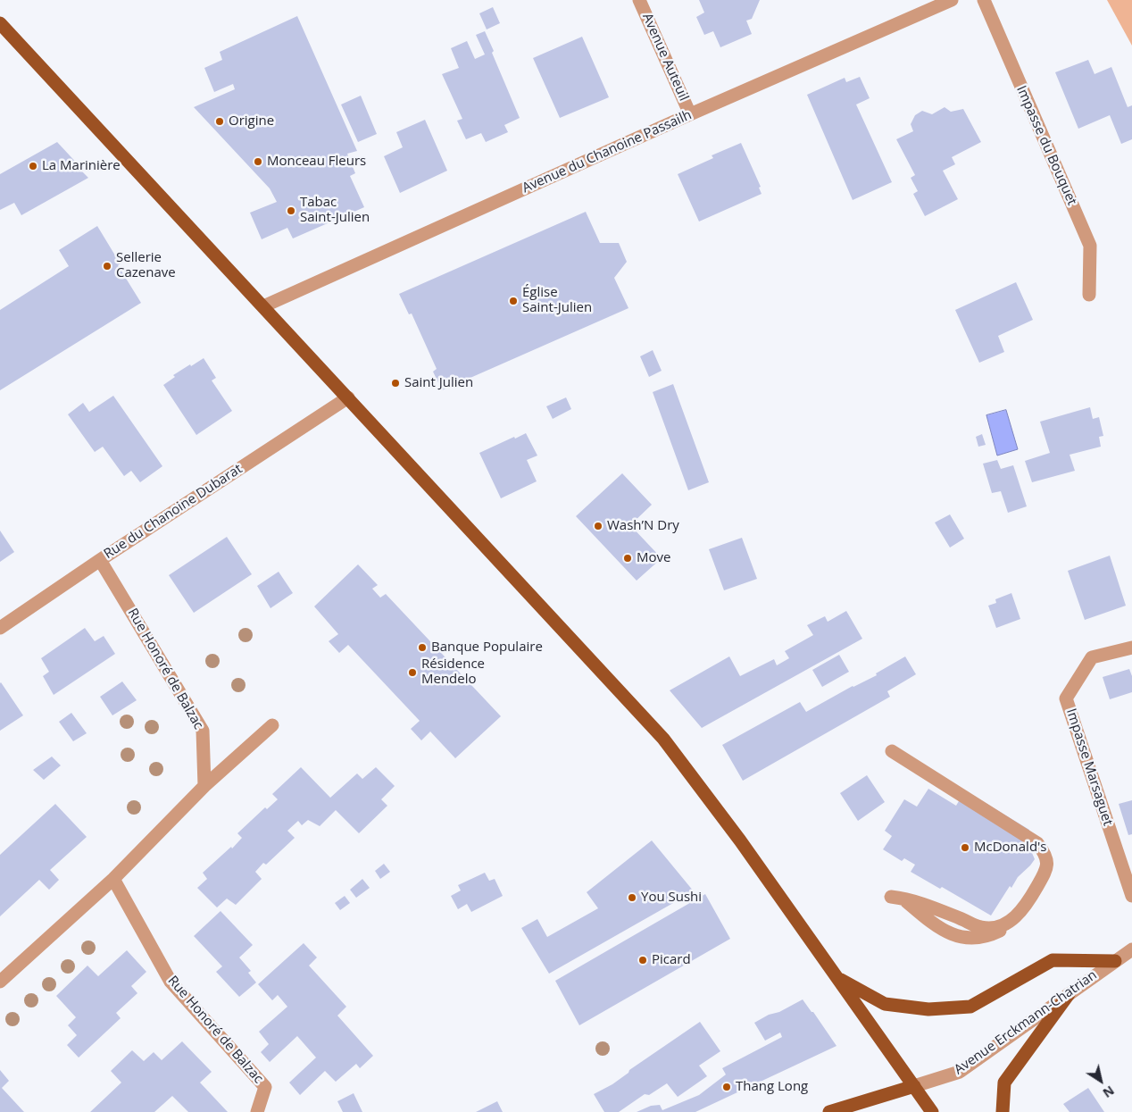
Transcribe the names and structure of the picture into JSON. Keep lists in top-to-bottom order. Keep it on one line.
{"streets":{"street":["Avenue Auteuil","Impasse du Bouquet","Avenue du Chanoine Passailh","Rue du Chanoine Dubarat","Rue Honoré de Balzac","Impasse Marsaguet","Avenue Erckmann-Chatrian"]},"crossings":[["Avenue Auteuil","Avenue du Chanoine Passailh"],["Rue du Chanoine Dubarat","Rue Honoré de Balzac"]],"places":["Origine","Monceau Fleurs","La Marinière","Tabac Saint-Julien","Sellerie Cazenave","Église Saint-Julien","Saint Julien","Wash’N Dry","Move","Banque Populaire","Résidence Mendelo","McDonald's","You Sushi","Picard","Thang Long"],"north":"bottom right"}
